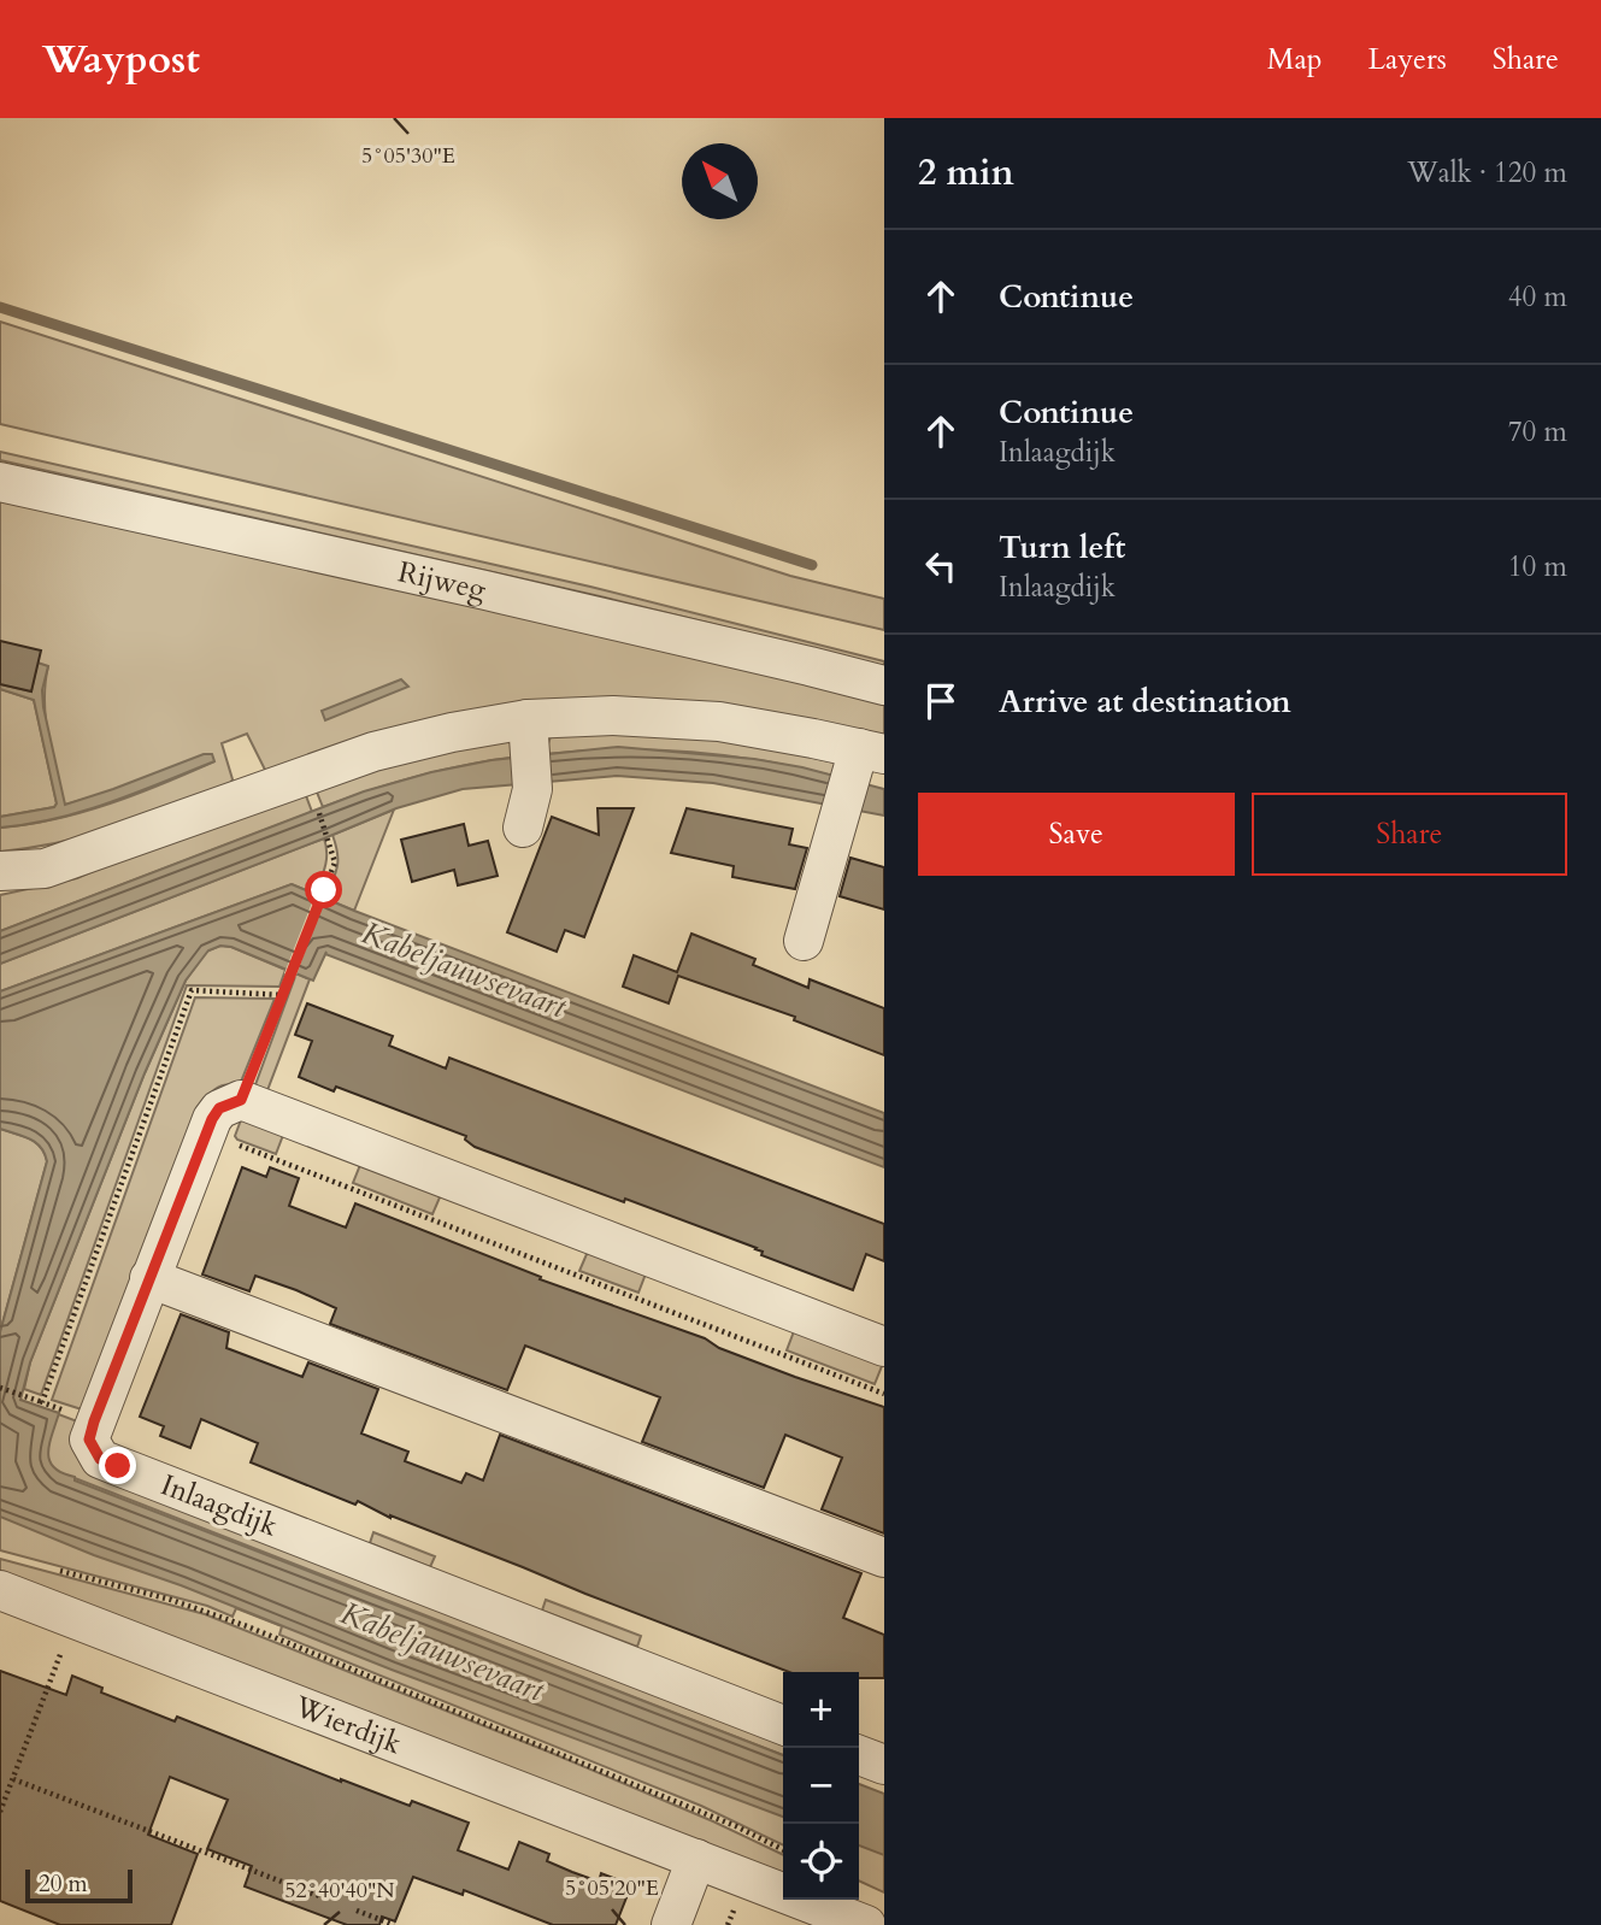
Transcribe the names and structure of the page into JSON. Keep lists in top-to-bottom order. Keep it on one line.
{"streets":{"street":["Rijweg","Inlaagdijk","Wierdijk"]},"water":["Kabeljauwsevaart"],"scale_bar":"20 m","north":"top left","page":{"header":"Waypost","nav":["Map","Layers","Share"],"heading":["2 min","Walk · 120 m"],"list":[["Continue","40 m"],["Continue","Inlaagdijk","70 m"],["Turn left","Inlaagdijk","10 m"],"Arrive at destination"],"buttons":["Save","Share"],"map_buttons":["+","−"],"scale":"20 m"},"coordinates":["5°05'30\"E","5°05'20\"E","52°40'40\"N"]}
